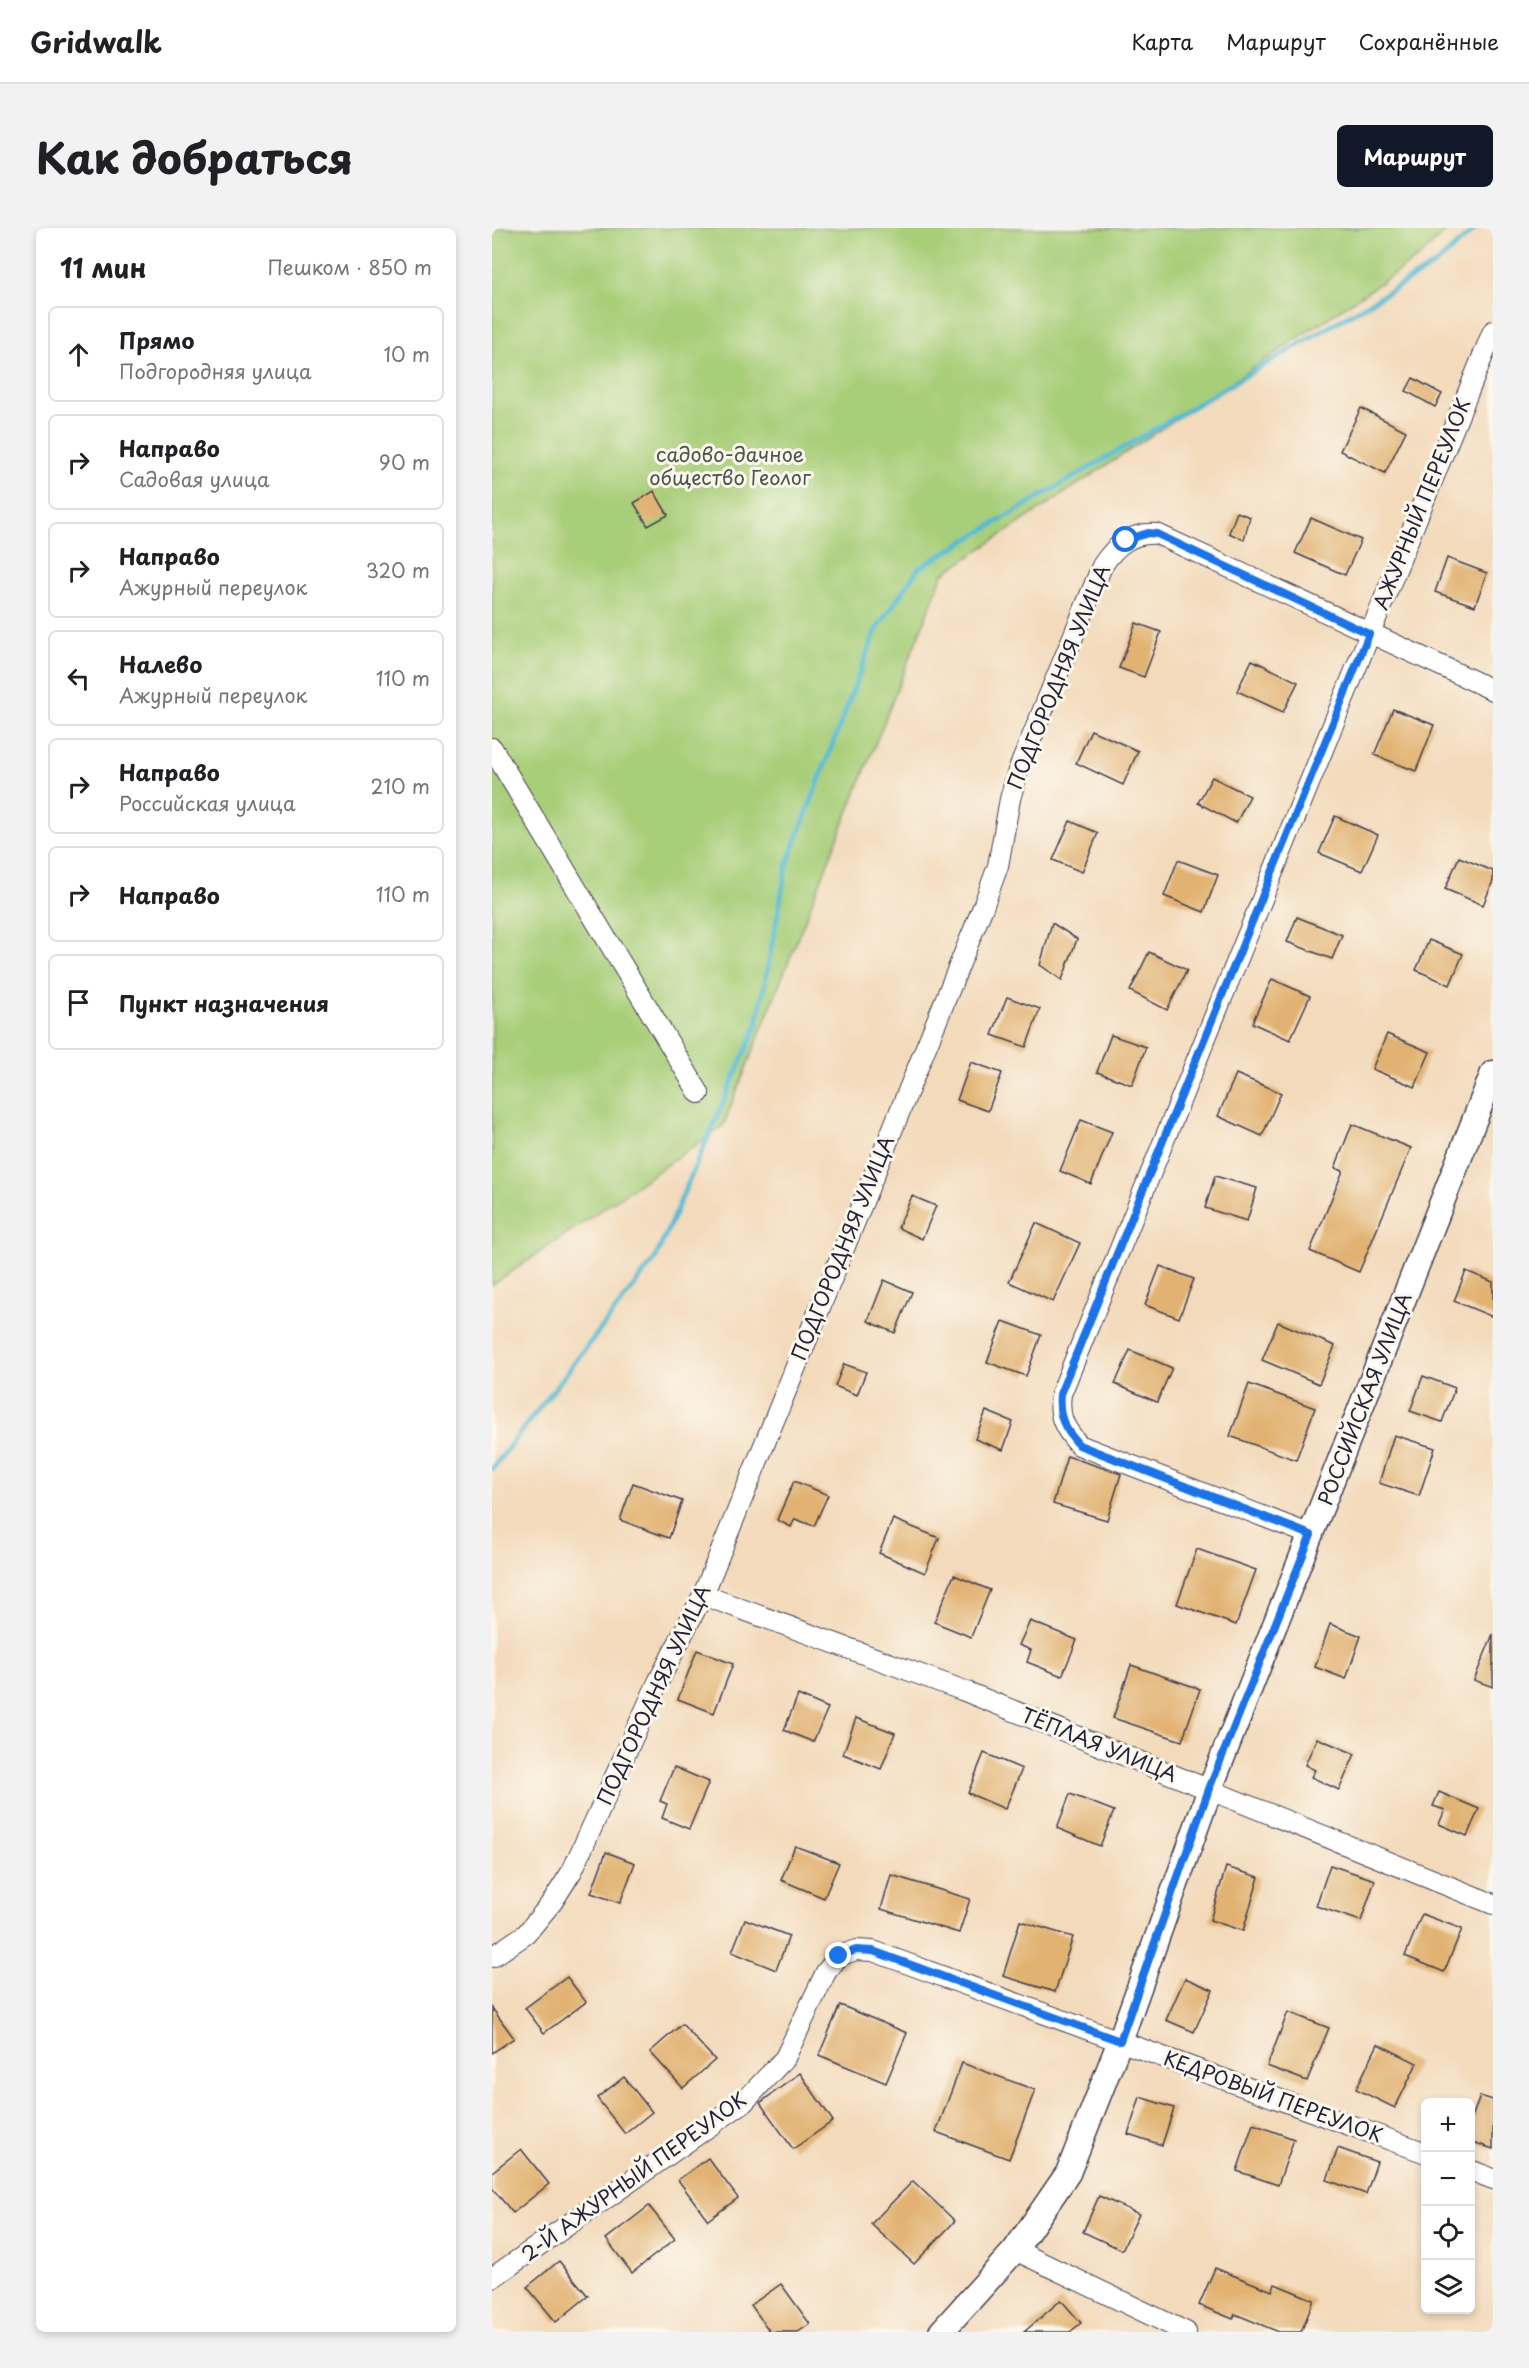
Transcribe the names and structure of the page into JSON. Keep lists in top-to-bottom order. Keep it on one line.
{"streets":{"street":["АЖУРНЫЙ ПЕРЕУЛОК","ПОДГОРОДНЯЯ УЛИЦА","РОССИЙСКАЯ УЛИЦА","ТЁПЛАЯ УЛИЦА","КЕДРОВЫЙ ПЕРЕУЛОК","2-Й АЖУРНЫЙ ПЕРЕУЛОК"]},"crossings":[["АЖУРНЫЙ ПЕРЕУЛОК","ПОДГОРОДНЯЯ УЛИЦА"],["АЖУРНЫЙ ПЕРЕУЛОК","РОССИЙСКАЯ УЛИЦА"],["ПОДГОРОДНЯЯ УЛИЦА","ТЁПЛАЯ УЛИЦА"],["РОССИЙСКАЯ УЛИЦА","ТЁПЛАЯ УЛИЦА"],["РОССИЙСКАЯ УЛИЦА","КЕДРОВЫЙ ПЕРЕУЛОК"],["РОССИЙСКАЯ УЛИЦА","2-Й АЖУРНЫЙ ПЕРЕУЛОК"],["КЕДРОВЫЙ ПЕРЕУЛОК","2-Й АЖУРНЫЙ ПЕРЕУЛОК"]],"parks":["садово-дачное общество Геолог"],"page":{"header":"Gridwalk","nav":["Карта","Маршрут","Сохранённые"],"title":"Как добраться","buttons":"Маршрут","heading":["11 мин","Пешком · 850 m"],"list":[["Прямо","Подгородняя улица","10 m"],["Направо","Садовая улица","90 m"],["Направо","Ажурный переулок","320 m"],["Налево","Ажурный переулок","110 m"],["Направо","Российская улица","210 m"],["Направо","110 m"],"Пункт назначения"],"map_buttons":["+","−"]}}
